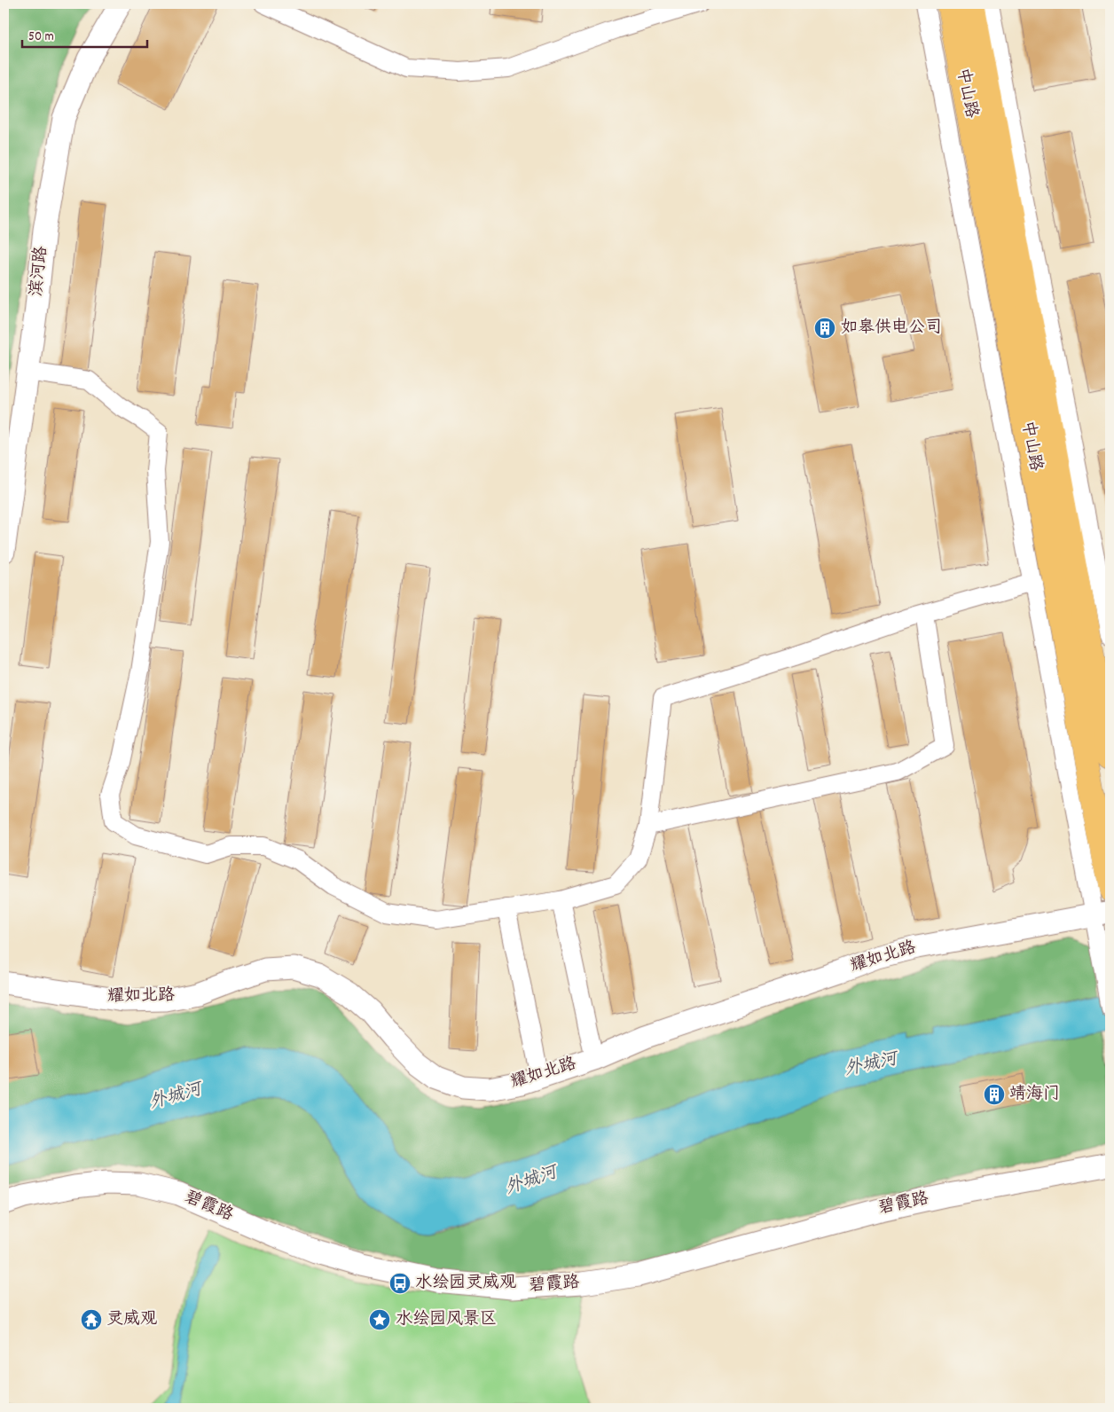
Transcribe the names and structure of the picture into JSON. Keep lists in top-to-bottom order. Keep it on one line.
{"streets":{"main road":["中山路"],"street":["滨河路","耀如北路","碧霞路"]},"water":["外城河"],"places":{"building":["如皋供电公司","靖海门"],"bus stop":["水绘园灵威观"],"temple":["灵威观"],"place":["水绘园风景区"]},"scale_bar":"50 m"}
